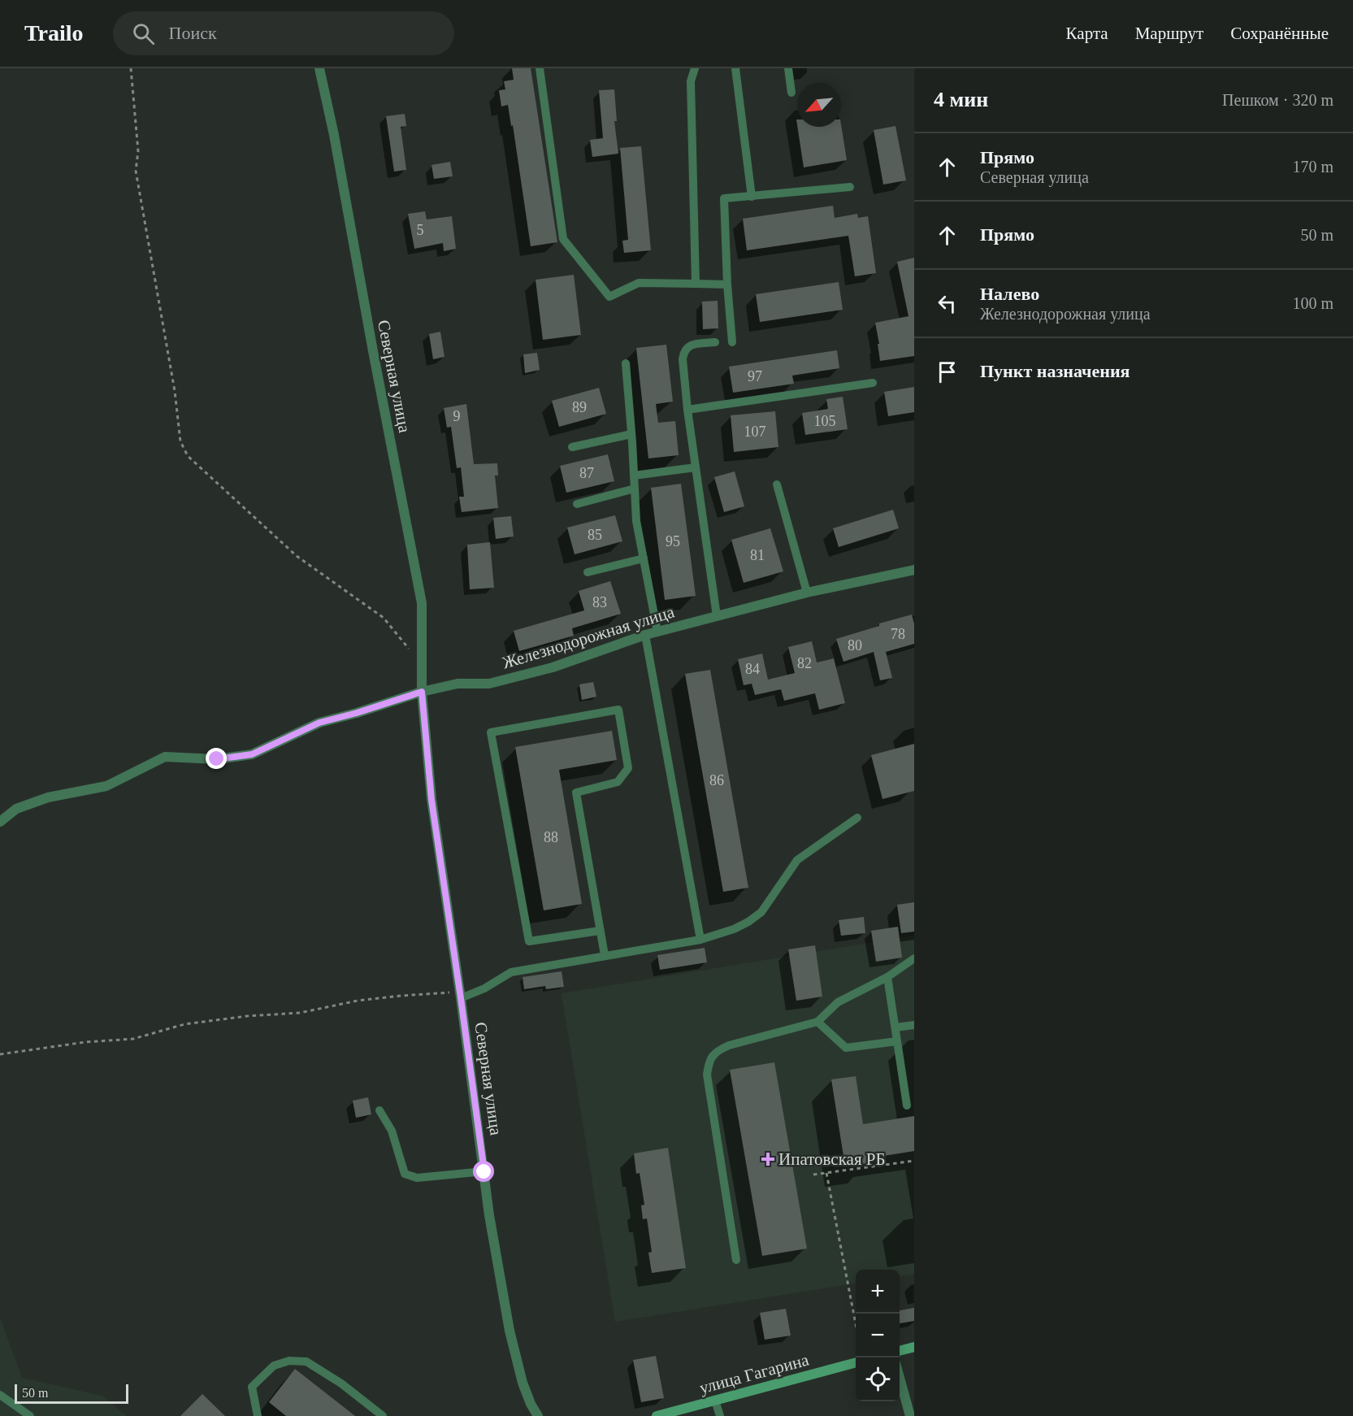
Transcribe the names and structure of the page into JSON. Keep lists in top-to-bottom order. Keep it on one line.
{"streets":{"street":["Северная улица","Железнодорожная улица","улица Гагарина"]},"crossings":[["Северная улица","Железнодорожная улица"]],"places":{"health":["Ипатовская РБ"]},"house_numbers":["5","97","89","9","105","107","87","85","95","81","83","78","80","82","84","86","88"],"scale_bar":"50 m","north":"bottom left","page":{"header":"Trailo","search":"Поиск","nav":["Карта","Маршрут","Сохранённые"],"heading":["4 мин","Пешком · 320 m"],"list":[["Прямо","Северная улица","170 m"],["Прямо","50 m"],["Налево","Железнодорожная улица","100 m"],"Пункт назначения"],"map_buttons":["+","−"],"scale":"50 m"}}
